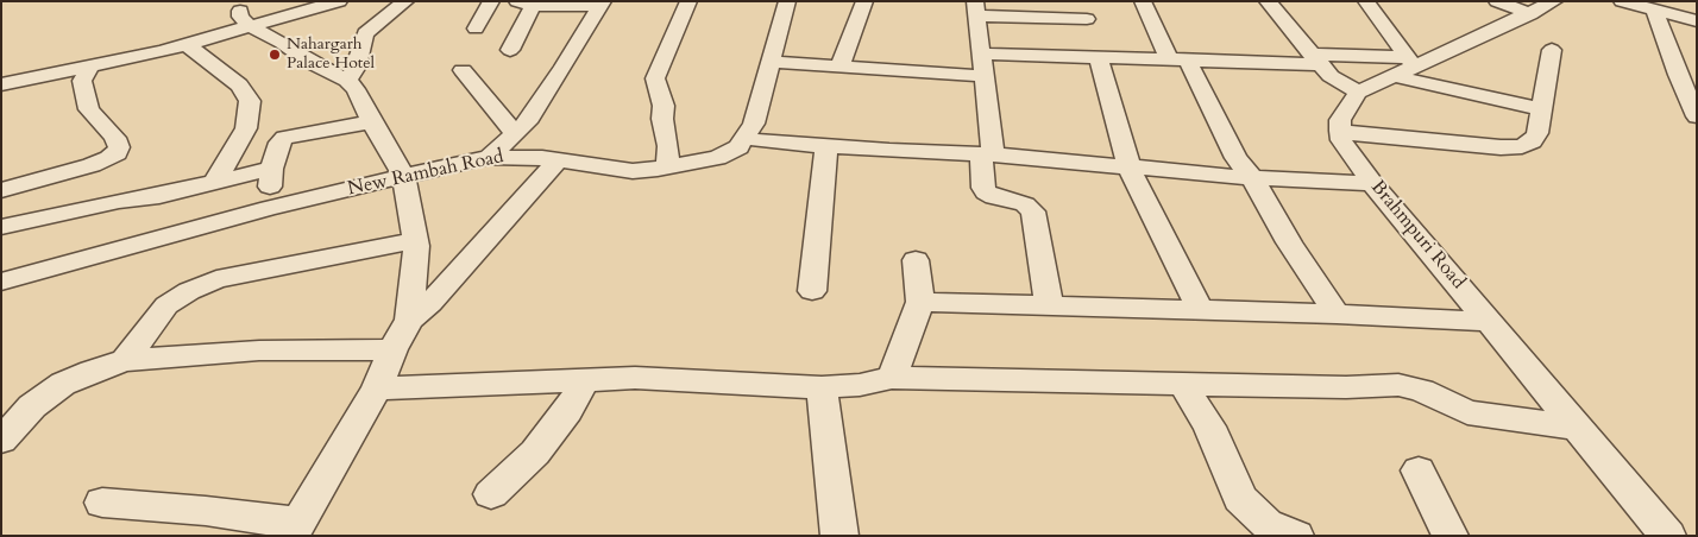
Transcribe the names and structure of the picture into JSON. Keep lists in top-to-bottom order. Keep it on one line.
{"streets":{"street":["New Rambah Road","Brahmpuri Road"]},"places":["Nahargarh Palace Hotel"]}
